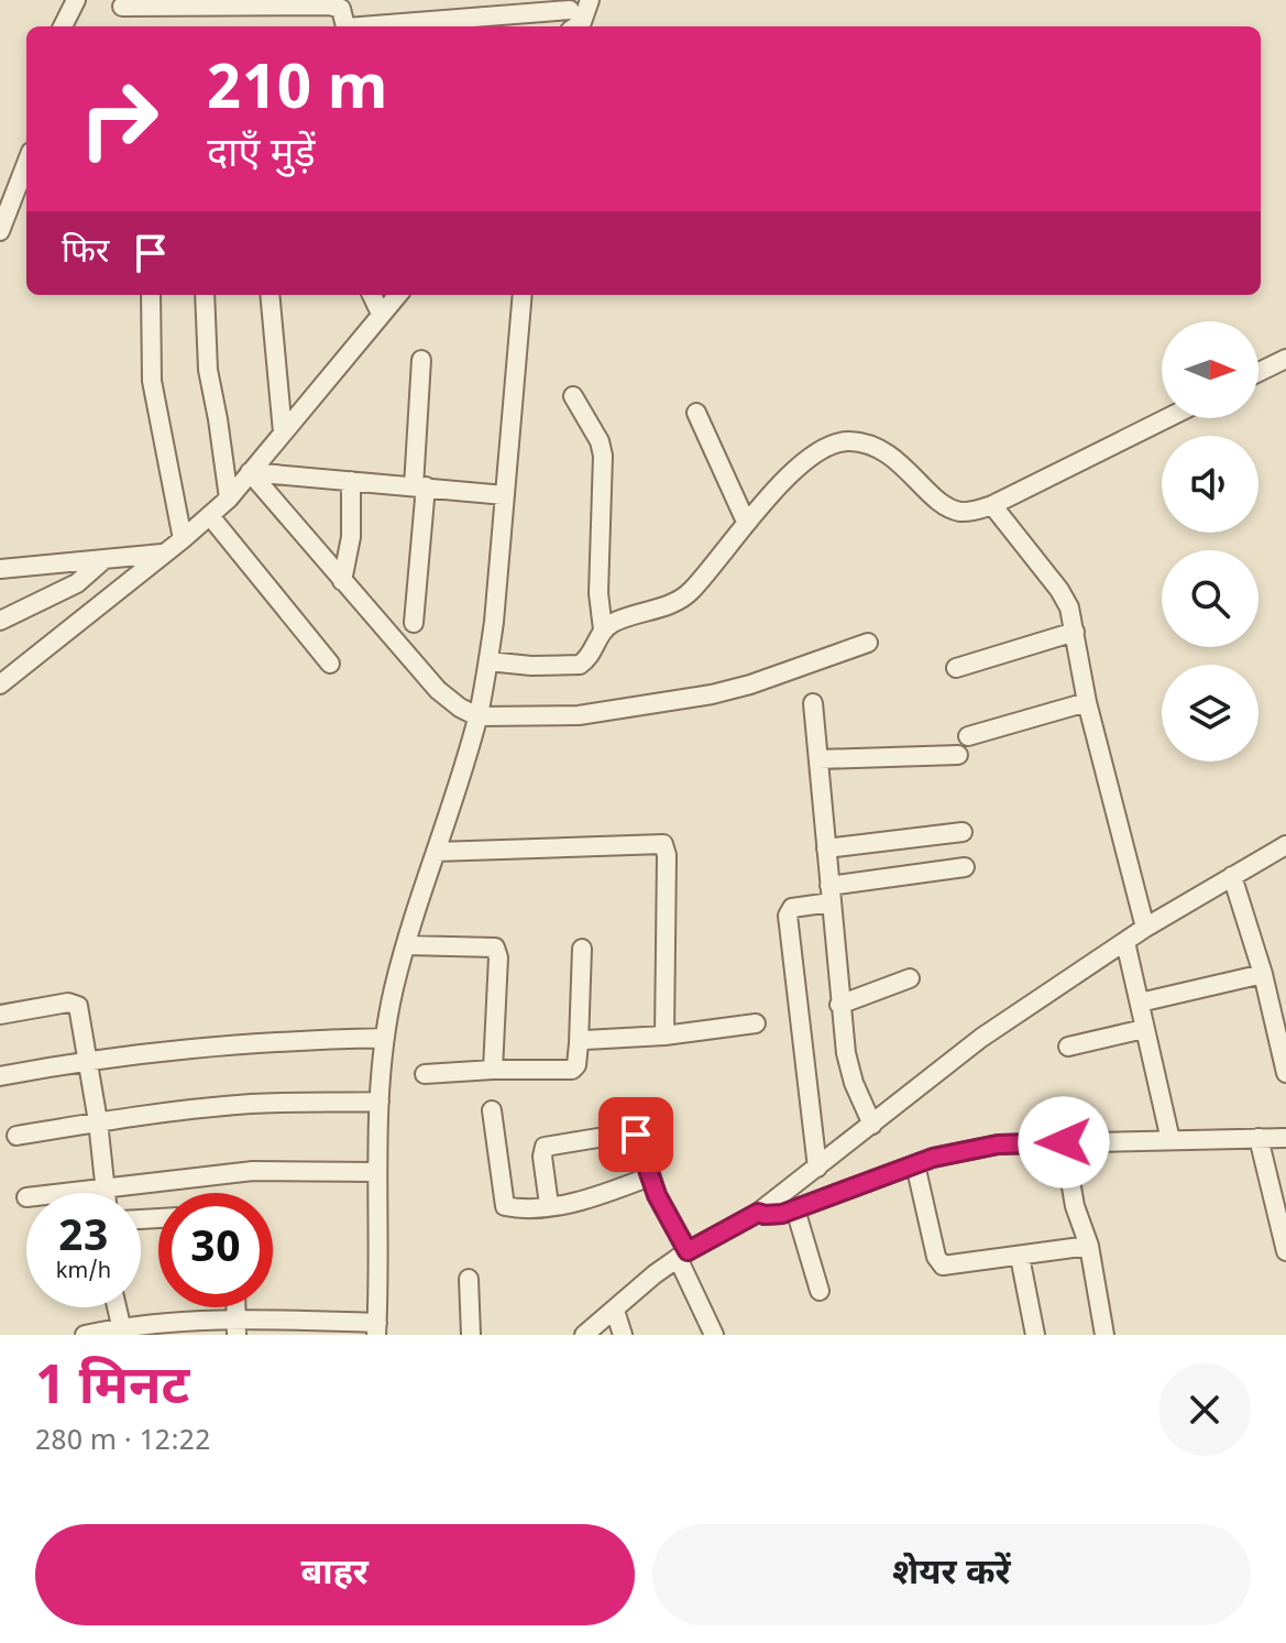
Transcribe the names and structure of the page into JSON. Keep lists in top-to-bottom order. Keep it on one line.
{"north":"right","page":{"turn":["210 m","दाएँ मुड़ें"],"then":"फिर","speed":"23 km/h","limit":"30","heading":["1 मिनट","280 m · 12:22"],"buttons":["बाहर","शेयर करें"]}}
